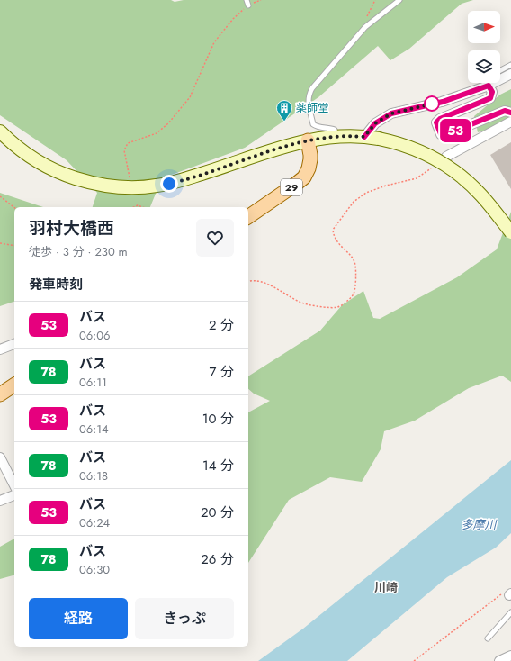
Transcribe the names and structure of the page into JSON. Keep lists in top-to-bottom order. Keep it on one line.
{"streets":{"main road":["29"]},"districts":["川崎"],"water":["多摩川"],"places":{"building":["薬師堂"]},"lines":["bus line 53"],"north":"right","page":{"on_map":"53","heading":[["羽村大橋西","徒歩 · 3 分 · 230 m"],"発車時刻"],"list":[{"mark":"53","name":"バス","note":"06:06","value":"2 分"},{"mark":"78","name":"バス","note":"06:11","value":"7 分"},{"mark":"53","name":"バス","note":"06:14","value":"10 分"},{"mark":"78","name":"バス","note":"06:18","value":"14 分"},{"mark":"53","name":"バス","note":"06:24","value":"20 分"},{"mark":"78","name":"バス","note":"06:30","value":"26 分"}],"buttons":["経路","きっぷ"]}}
